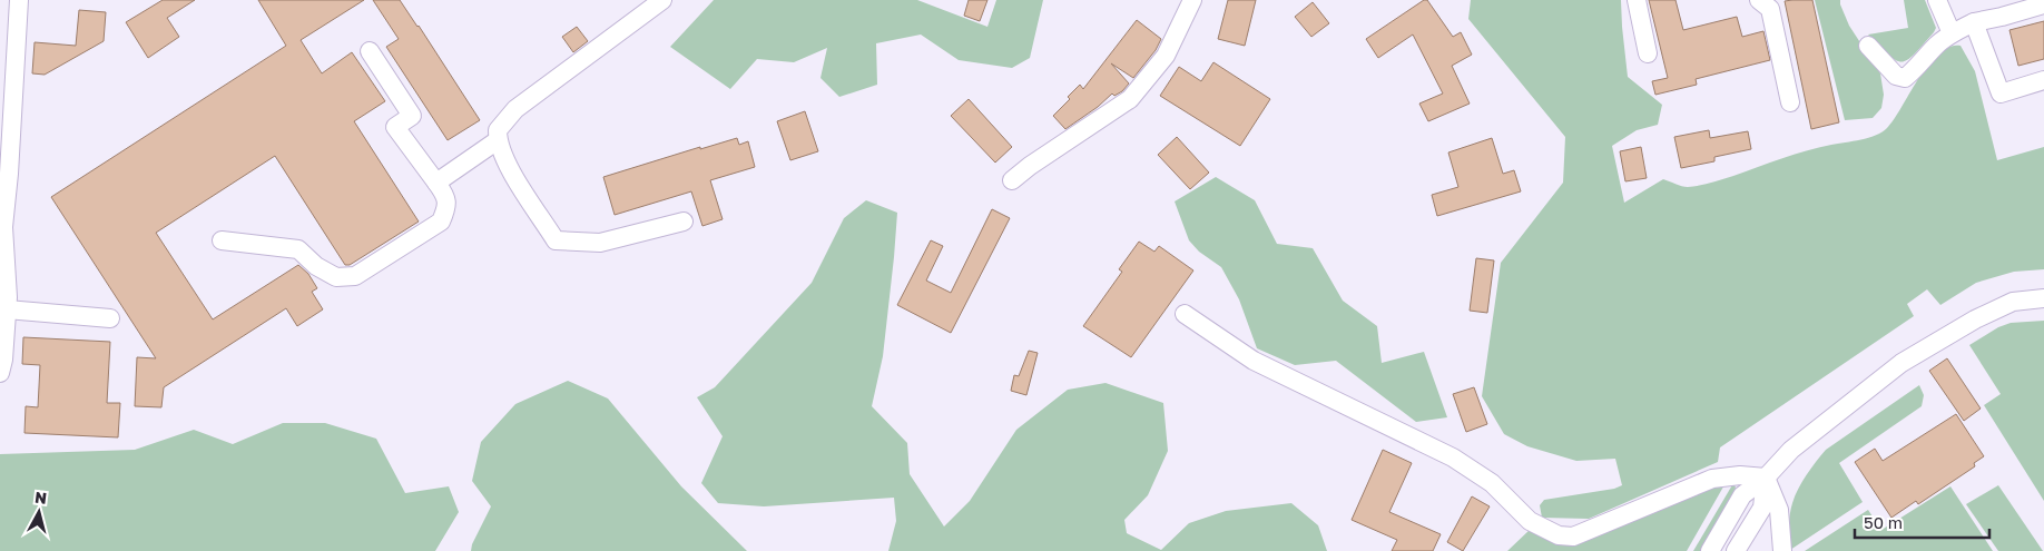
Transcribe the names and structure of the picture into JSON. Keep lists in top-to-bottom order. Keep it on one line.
{"scale_bar":"50 m","north":"top"}
